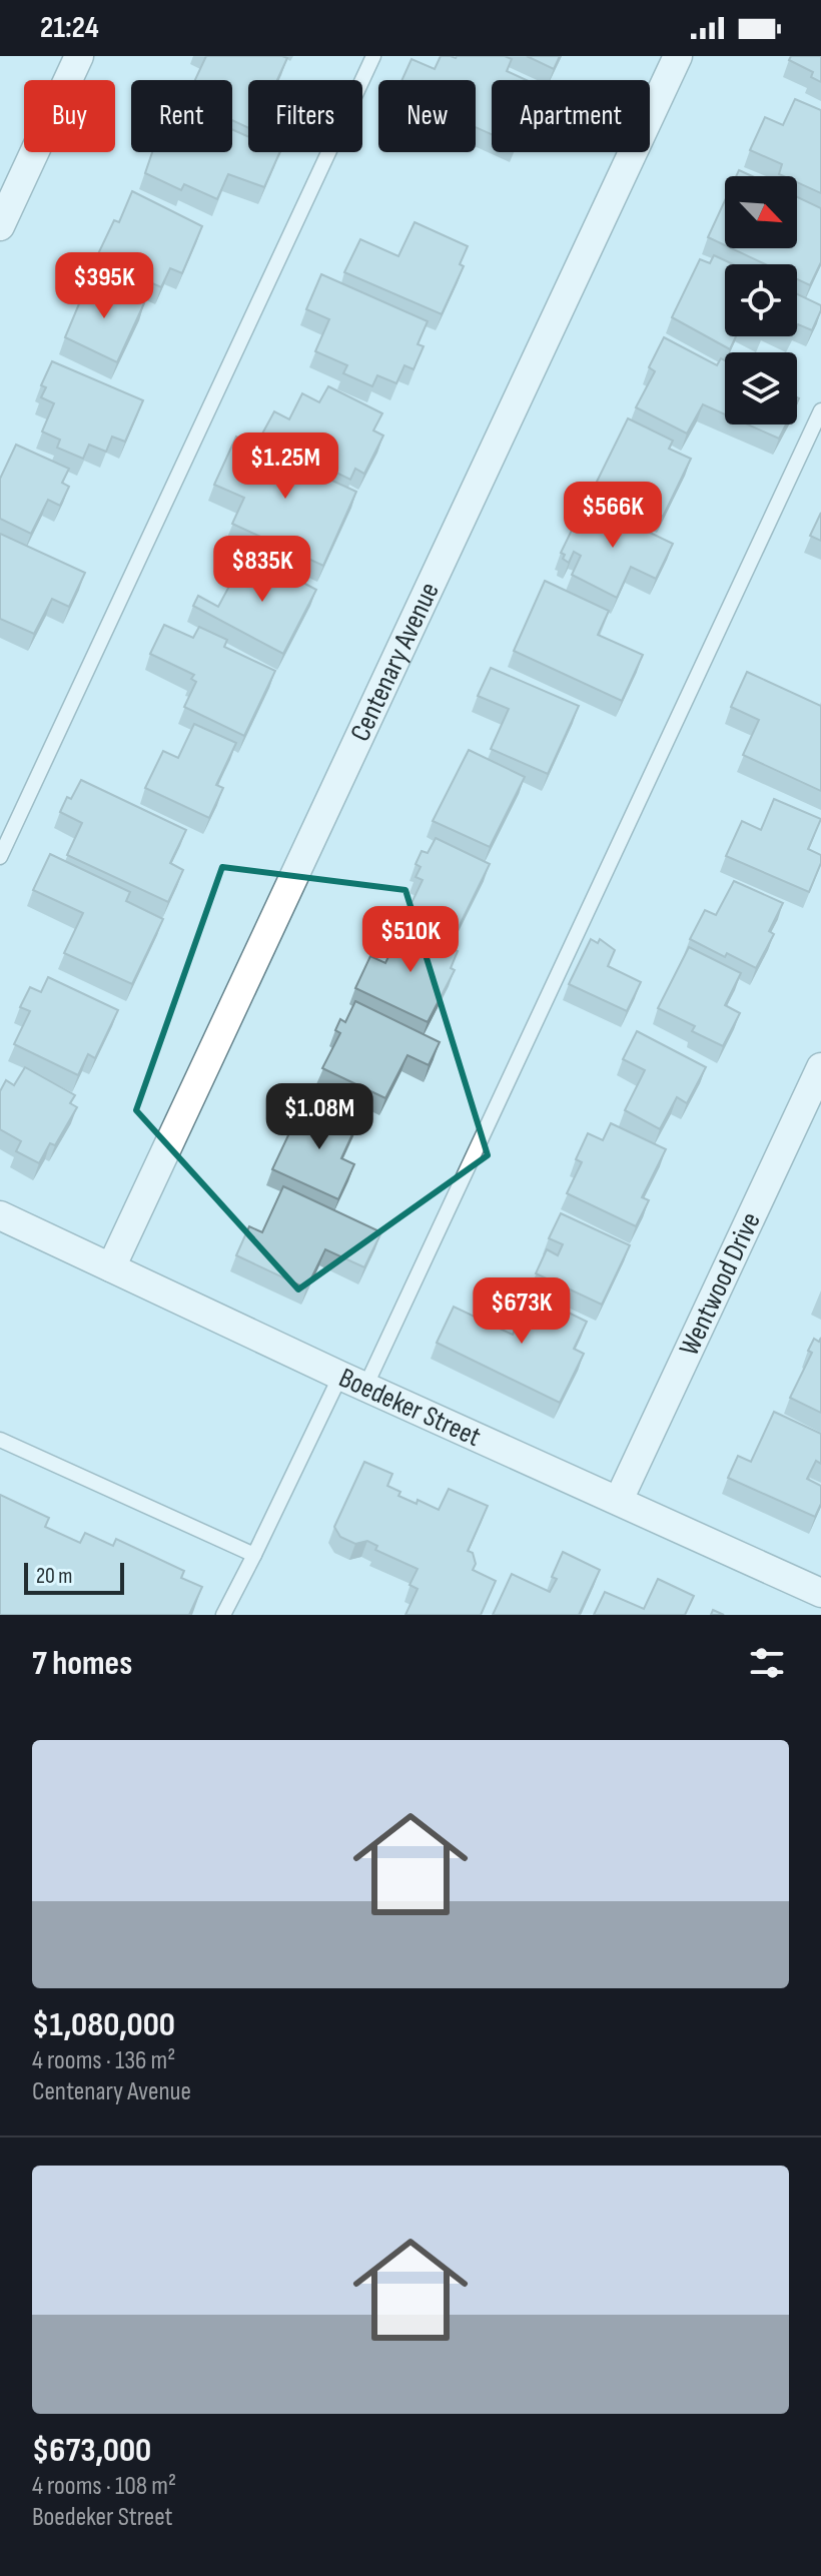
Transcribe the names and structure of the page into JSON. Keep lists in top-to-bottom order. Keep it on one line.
{"streets":{"street":["Centenary Avenue","Wentwood Drive","Boedeker Street"]},"crossings":[["Centenary Avenue","Boedeker Street"],["Wentwood Drive","Boedeker Street"]],"scale_bar":"20 m","north":"bottom right","page":{"status":"21:24","chip":["Buy","Rent","Filters","New","Apartment"],"price":["$395K","$1.25M","$566K","$835K","$510K","$1.08M","$673K"],"scale":"20 m","heading":"7 homes","list":[{"name":"$1,080,000","note":"4 rooms · 136 m² · Centenary Avenue"},{"name":"$673,000","note":"4 rooms · 108 m² · Boedeker Street"}]}}
